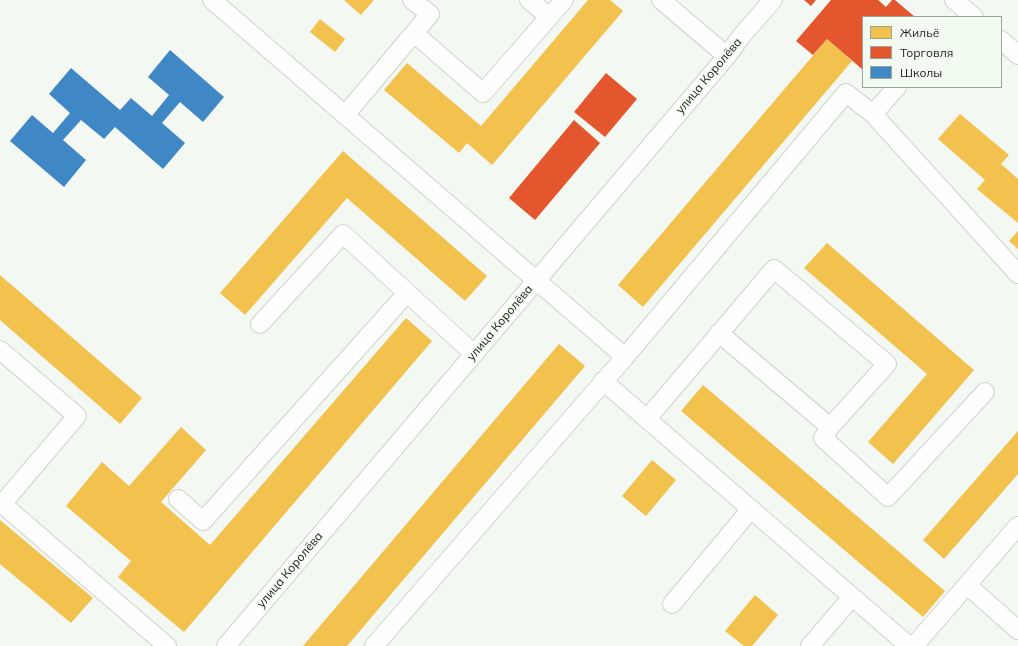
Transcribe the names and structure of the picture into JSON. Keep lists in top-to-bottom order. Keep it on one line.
{"streets":{"street":["улица Королёва"]},"legend":["Жильё","Торговля","Школы"]}
